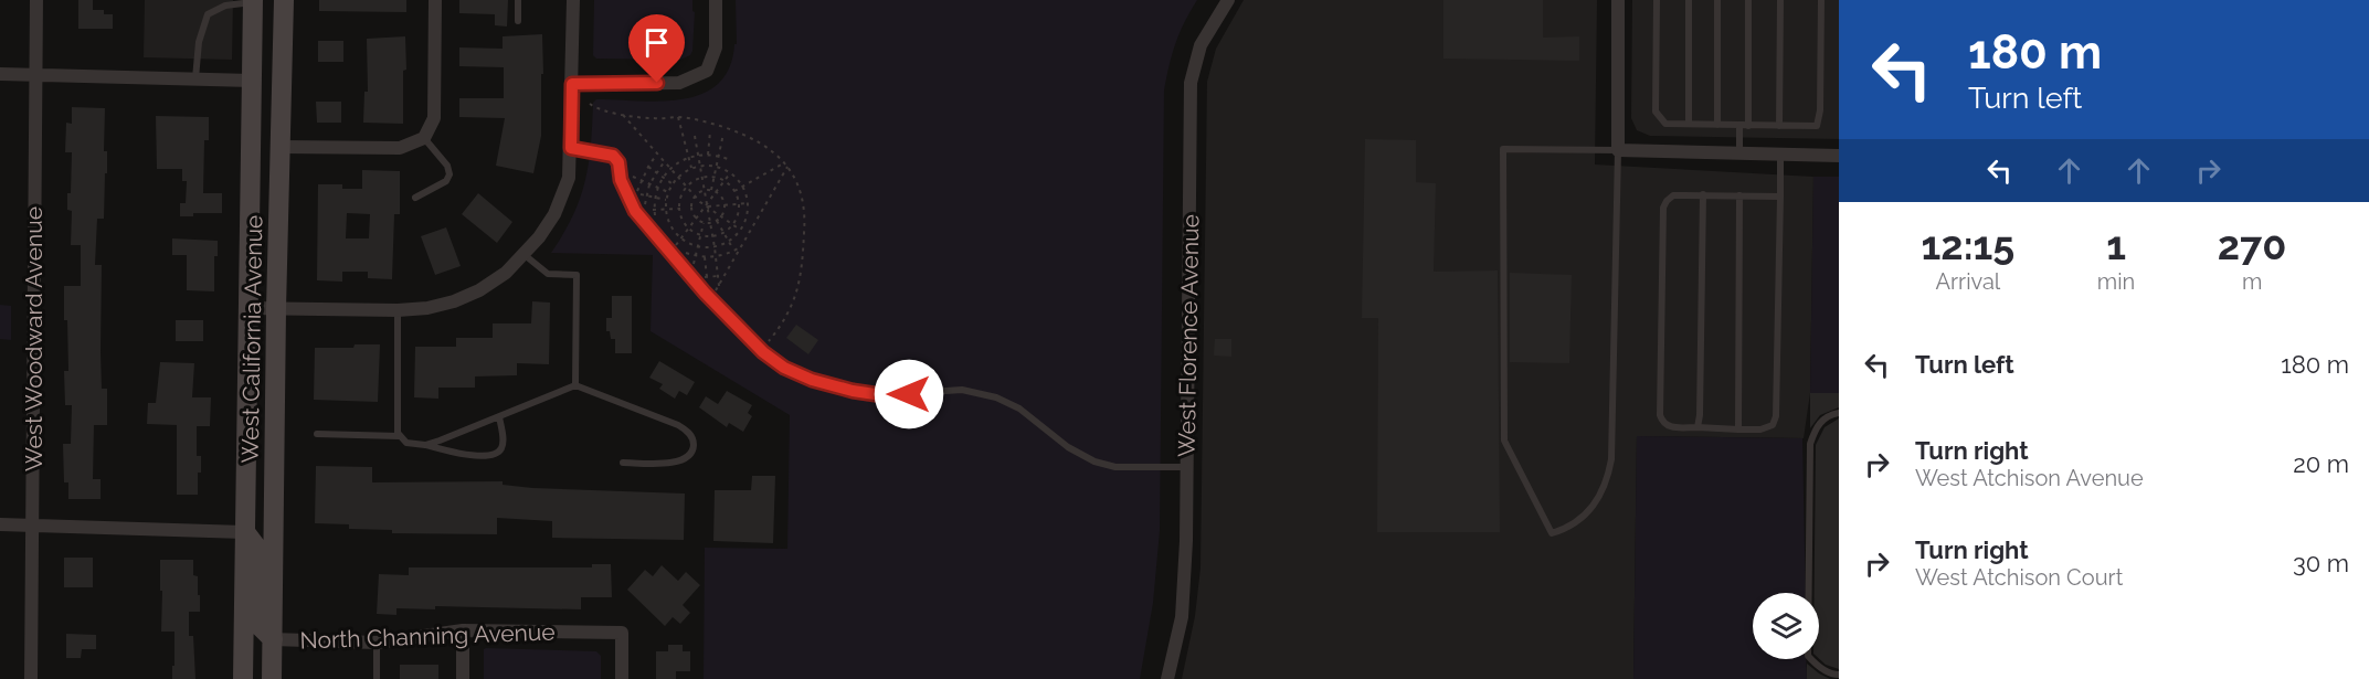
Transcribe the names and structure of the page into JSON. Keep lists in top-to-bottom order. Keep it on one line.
{"streets":{"main road":["West California Avenue"],"street":["West Florence Avenue","West Woodward Avenue","North Channing Avenue"]},"crossings":[["West California Avenue","North Channing Avenue"]],"page":{"turn":["180 m","Turn left"],"eta":["12:15","Arrival","1","min","270","m"],"list":[{"name":"Turn left","value":"180 m"},{"name":"Turn right","note":"West Atchison Avenue","value":"20 m"},{"name":"Turn right","note":"West Atchison Court","value":"30 m"}]}}
